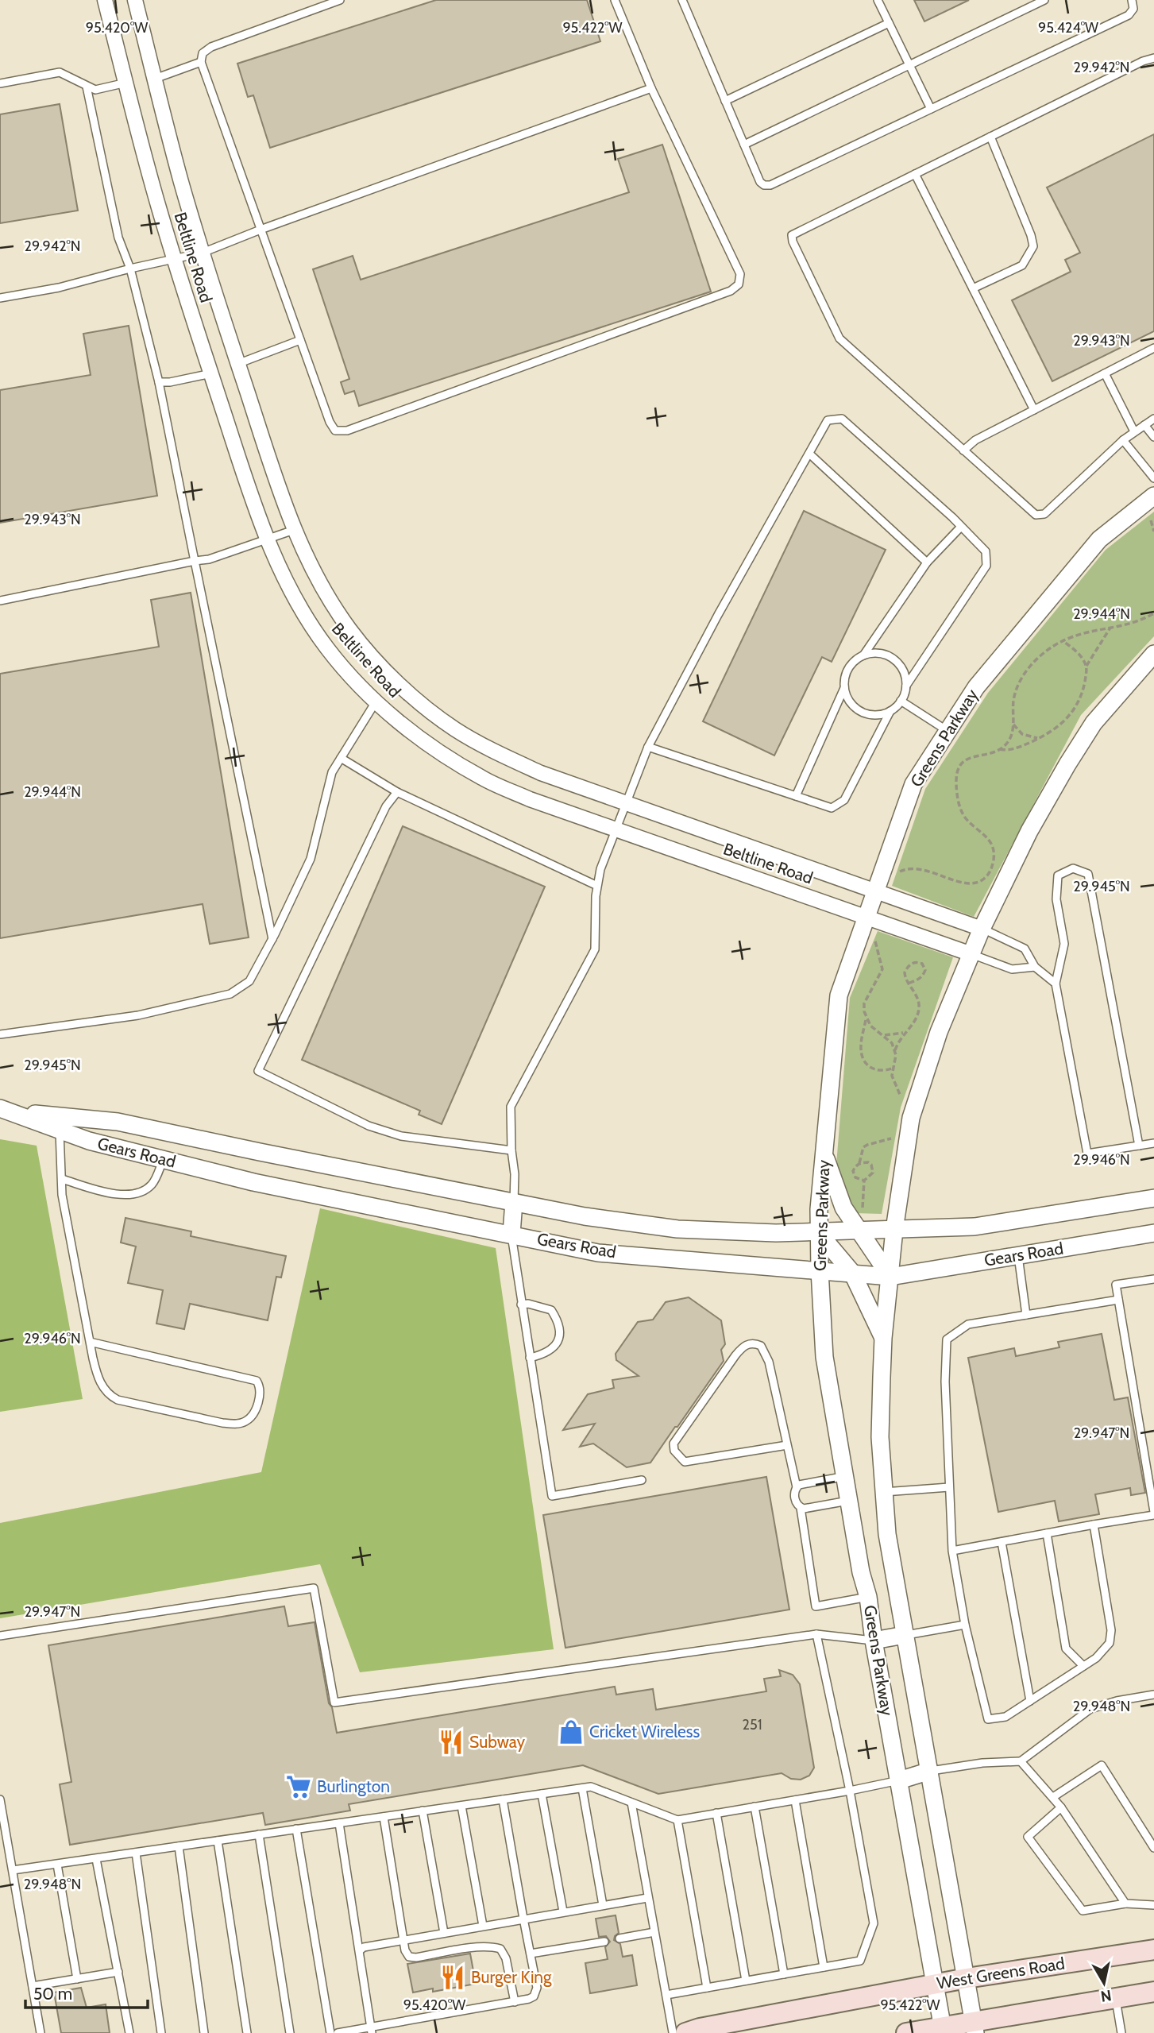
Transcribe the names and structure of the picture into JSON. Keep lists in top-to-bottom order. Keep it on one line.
{"streets":{"main road":["West Greens Road"],"street":["Beltline Road","Greens Parkway","Gears Road"]},"crossings":[["Beltline Road","Greens Parkway"],["Greens Parkway","Gears Road"],["Greens Parkway","West Greens Road"]],"places":{"shop":["Cricket Wireless"],"restaurant":["Subway","Burger King"],"supermarket":["Burlington"]},"house_numbers":["251"],"scale_bar":"50 m","north":"bottom","coordinates":["95.420°W","95.422°W","95.424°W","29.942°N","29.943°N","29.944°N","29.945°N","29.946°N","29.947°N","29.948°N"]}
